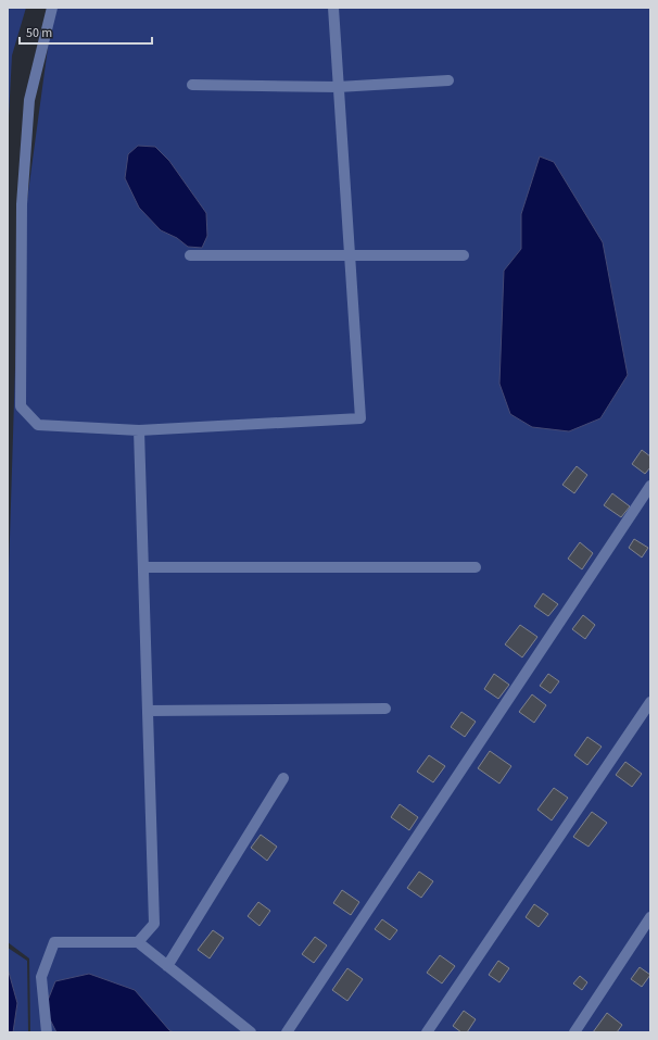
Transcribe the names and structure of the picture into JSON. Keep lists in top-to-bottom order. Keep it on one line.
{"scale_bar":"50 m"}
